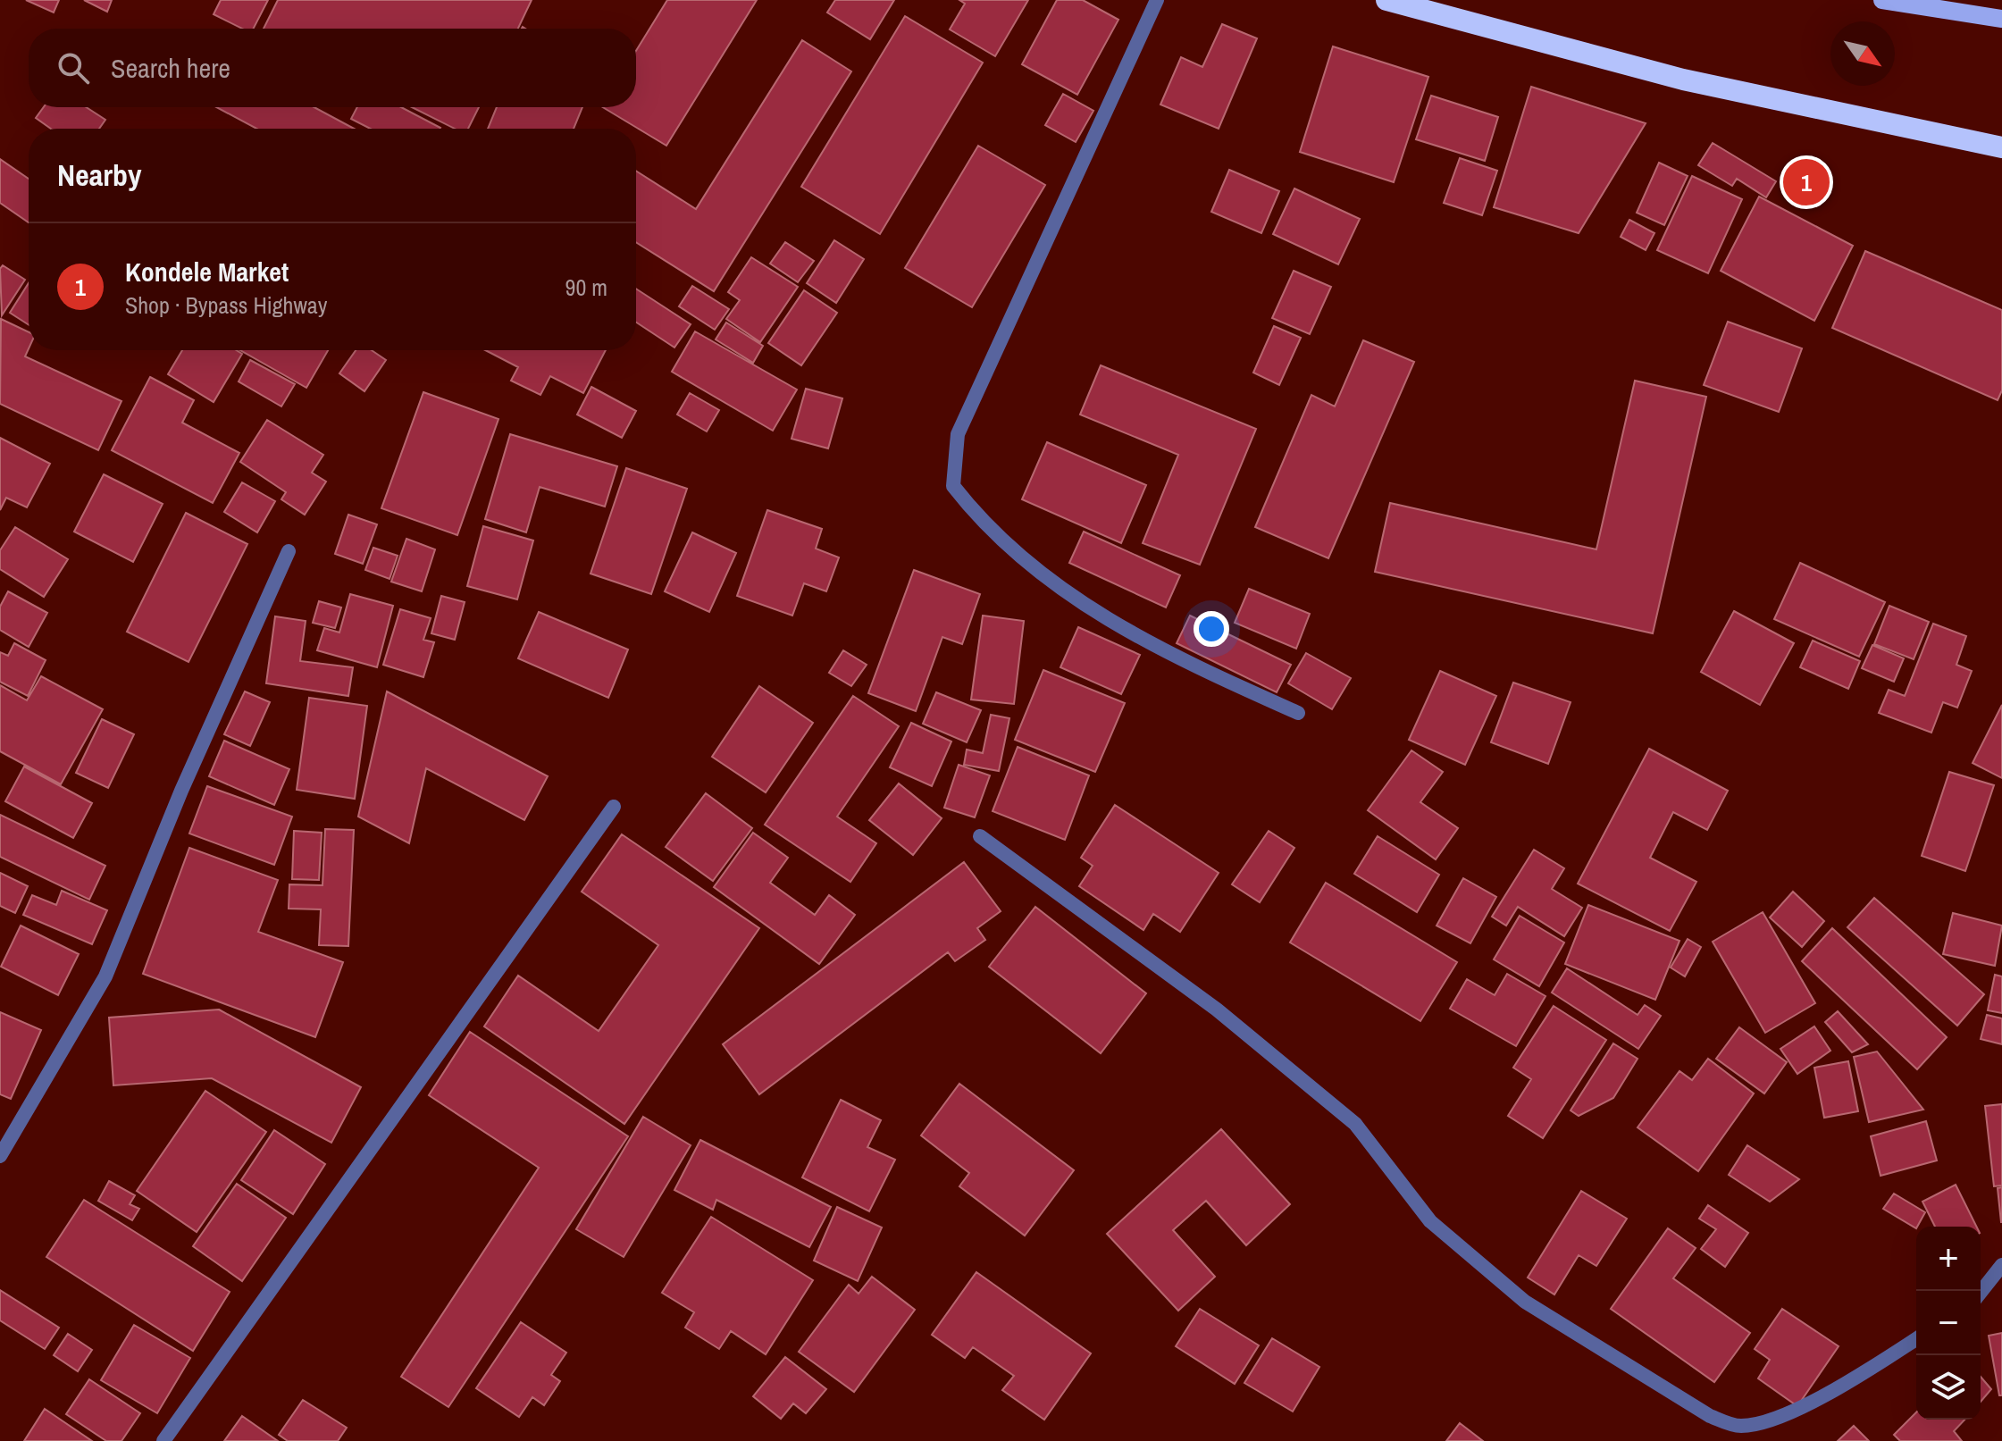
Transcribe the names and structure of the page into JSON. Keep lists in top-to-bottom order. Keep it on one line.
{"north":"bottom right","page":{"search":"Search here","heading":"Nearby","pins":"1","list":[{"mark":"1","name":"Kondele Market","note":"Shop · Bypass Highway","value":"90 m"}],"map_buttons":["+","−"]}}
